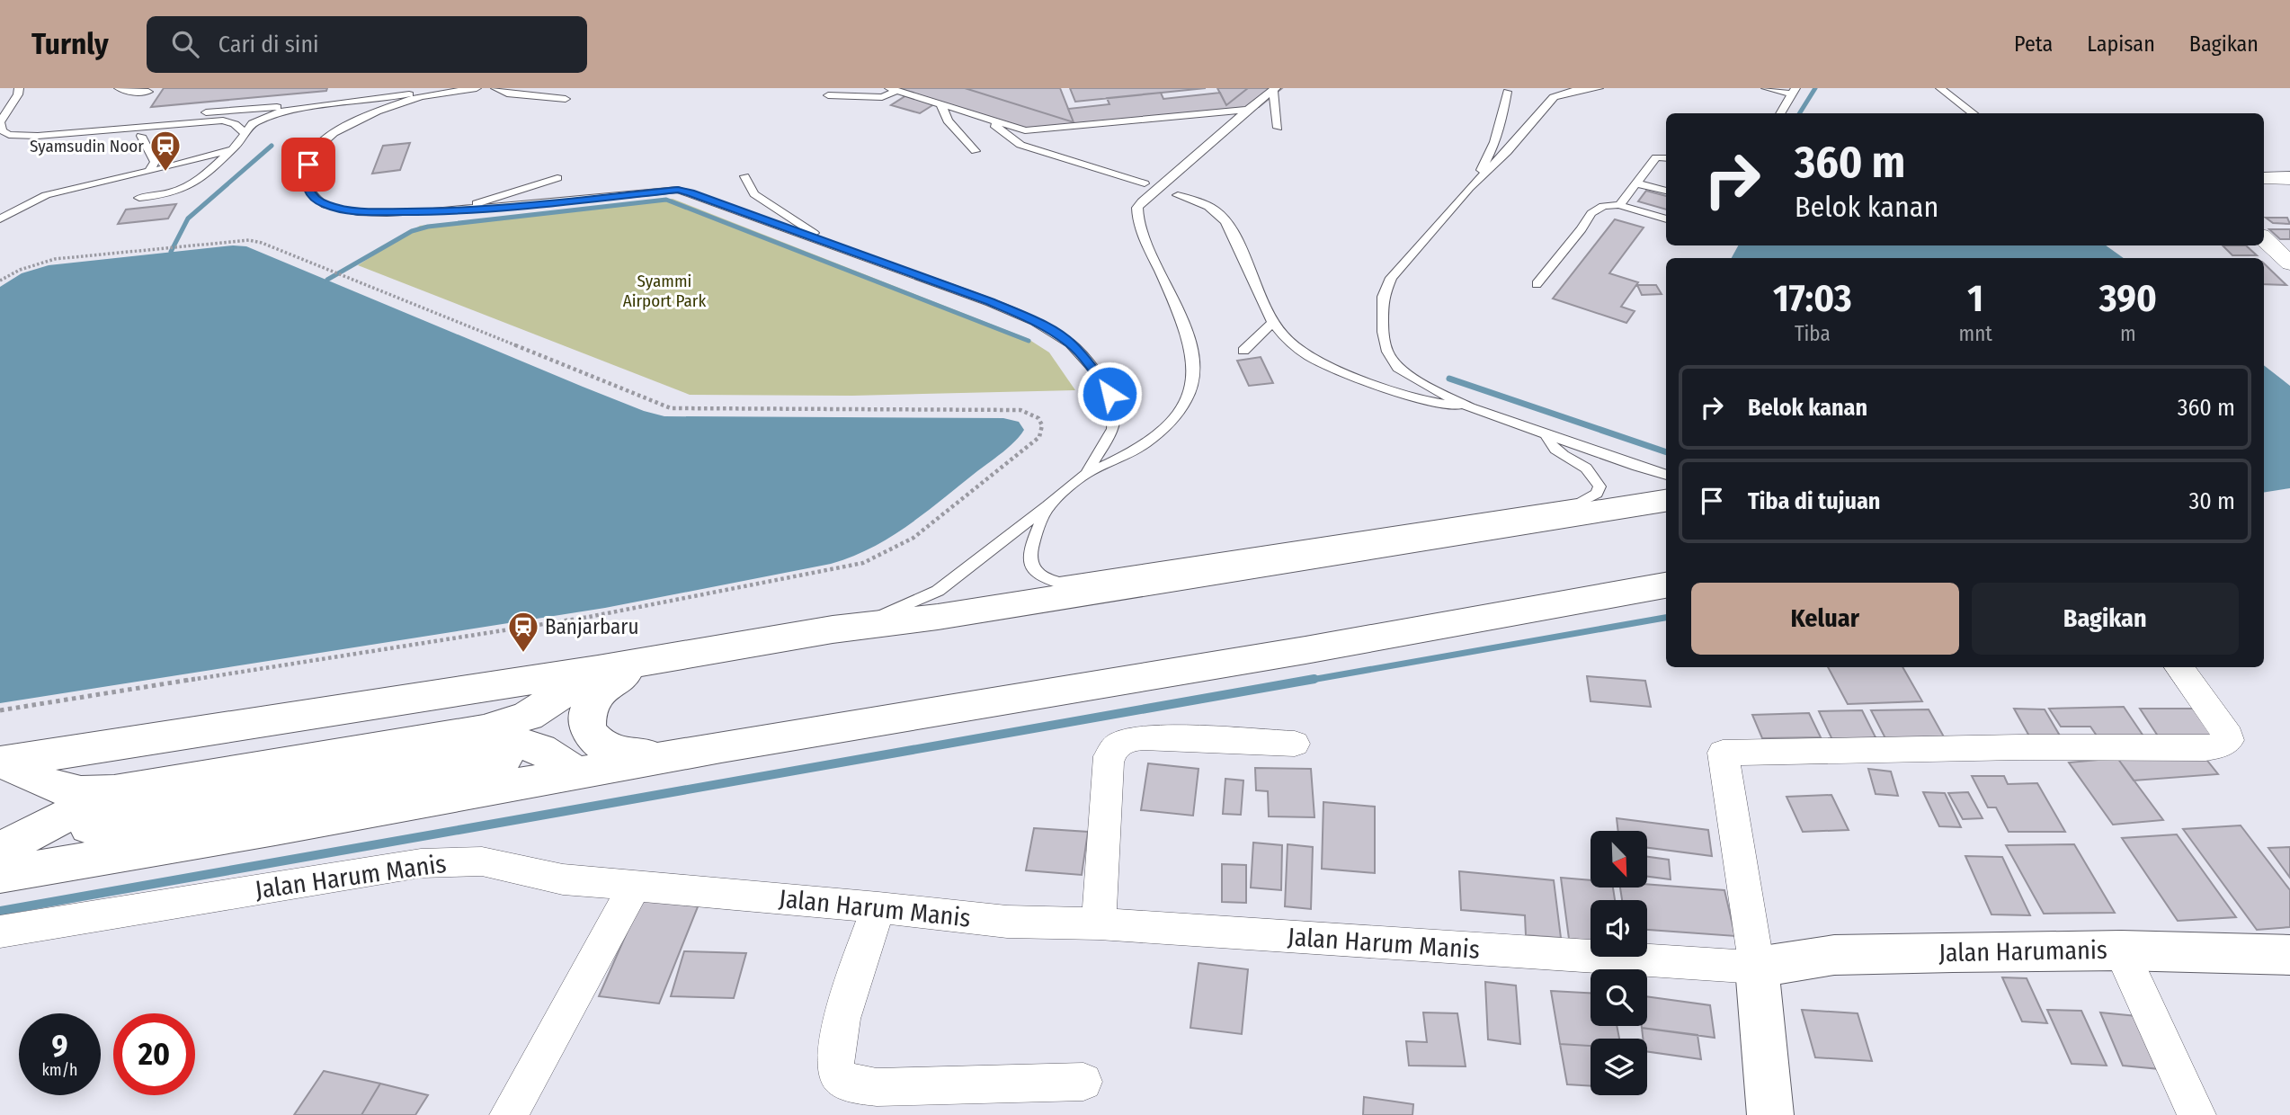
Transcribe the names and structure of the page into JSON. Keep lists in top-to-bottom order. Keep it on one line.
{"streets":{"street":["Jalan Harum Manis","Jalan Harumanis"]},"crossings":[["Jalan Harum Manis","Jalan Harumanis"]],"parks":["Syammi Airport Park"],"places":{"station":["Syamsudin Noor","Banjarbaru"]},"north":"bottom right","page":{"header":"Turnly","search":"Cari di sini","nav":["Peta","Lapisan","Bagikan"],"turn":["360 m","Belok kanan"],"eta":["17:03","Tiba","1","mnt","390","m"],"list":[{"name":"Belok kanan","value":"360 m"},{"name":"Tiba di tujuan","value":"30 m"}],"buttons":["Keluar","Bagikan"],"speed":"9 km/h","limit":"20"}}
